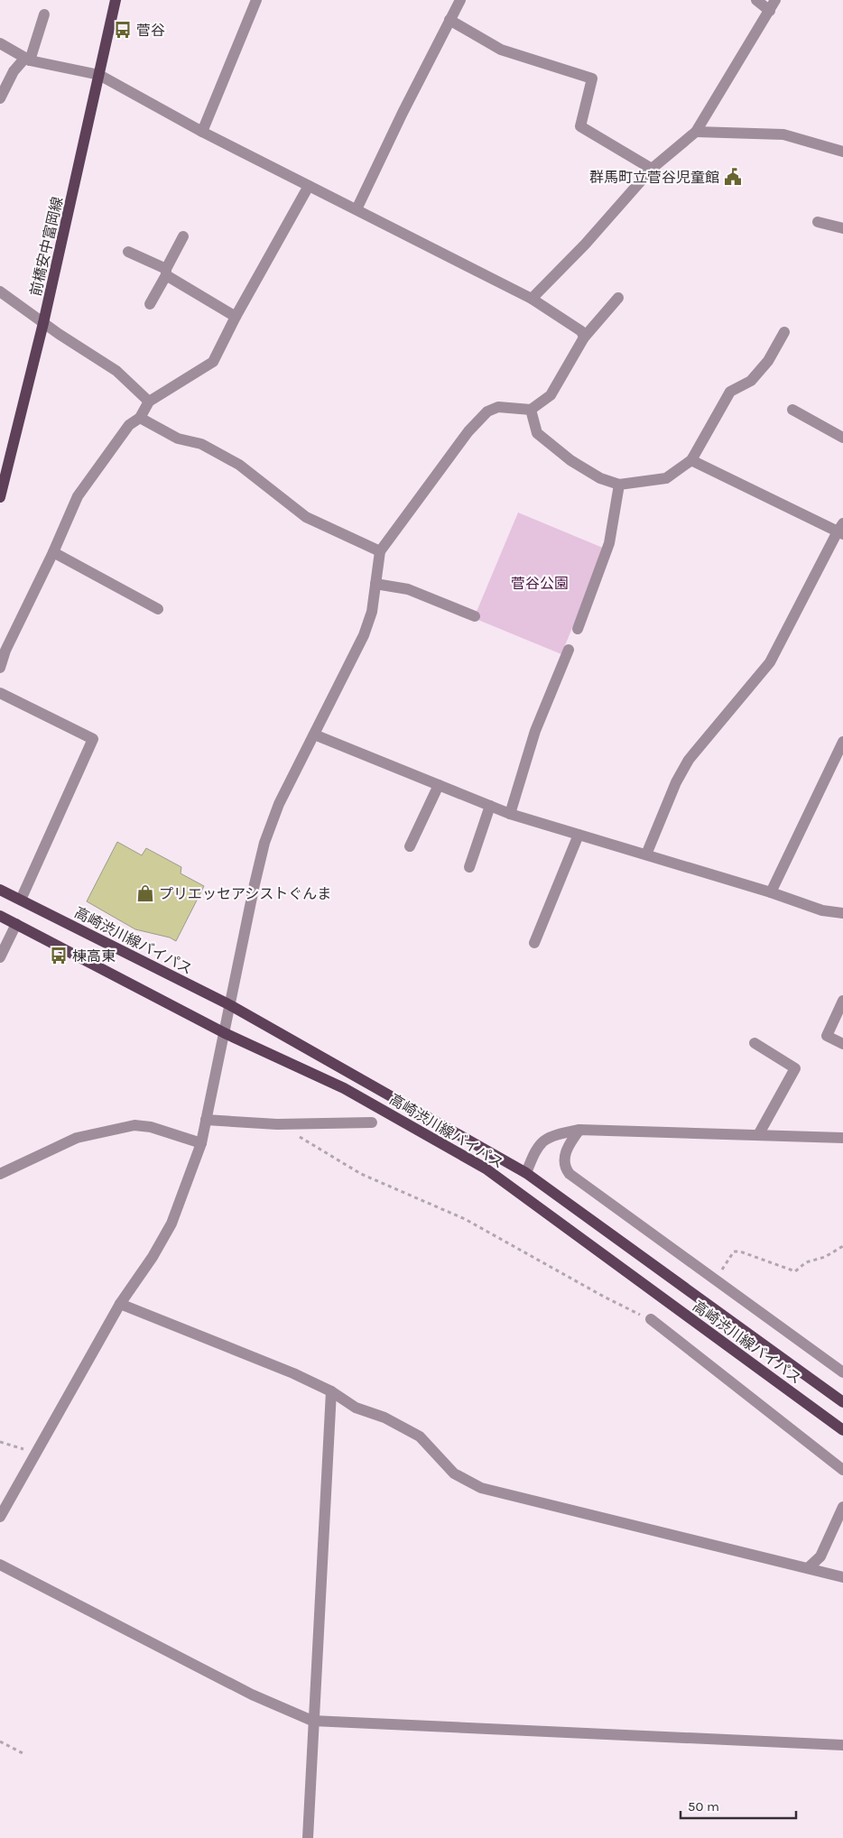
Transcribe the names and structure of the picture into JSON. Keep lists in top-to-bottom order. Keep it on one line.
{"streets":{"main road":["前橋安中富岡線","高崎渋川線バイパス"]},"parks":["菅谷公園"],"places":{"bus stop":["菅谷","棟高東"],"public building":["群馬町立菅谷児童館"],"shop":["プリエッセアシストぐんま"]},"scale_bar":"50 m"}
